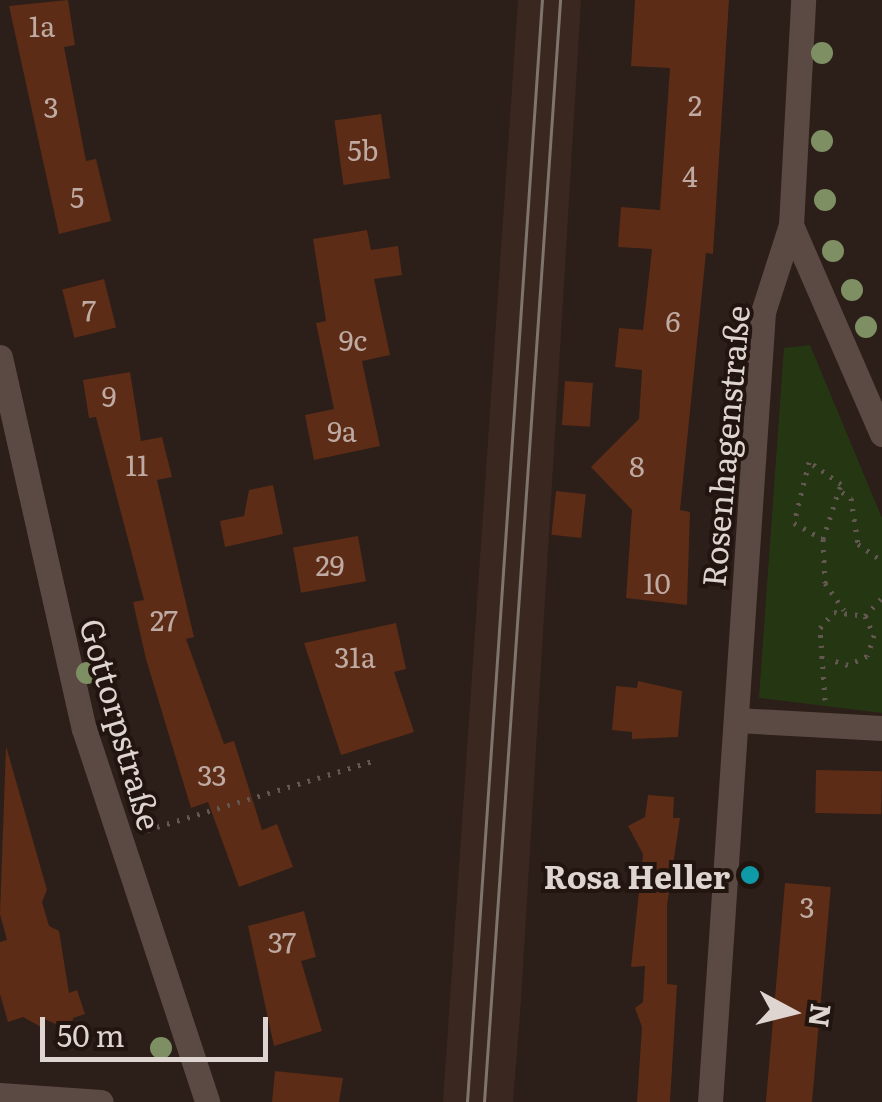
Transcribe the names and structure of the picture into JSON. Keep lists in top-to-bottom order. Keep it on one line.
{"streets":{"street":["Rosenhagenstraße","Gottorpstraße"]},"places":["Rosa Heller"],"house_numbers":["1a","2","3","5b","4","5","7","6","9c","9","9a","11","8","29","10","27","31a","33","3","37"],"scale_bar":"50 m","north":"right"}
